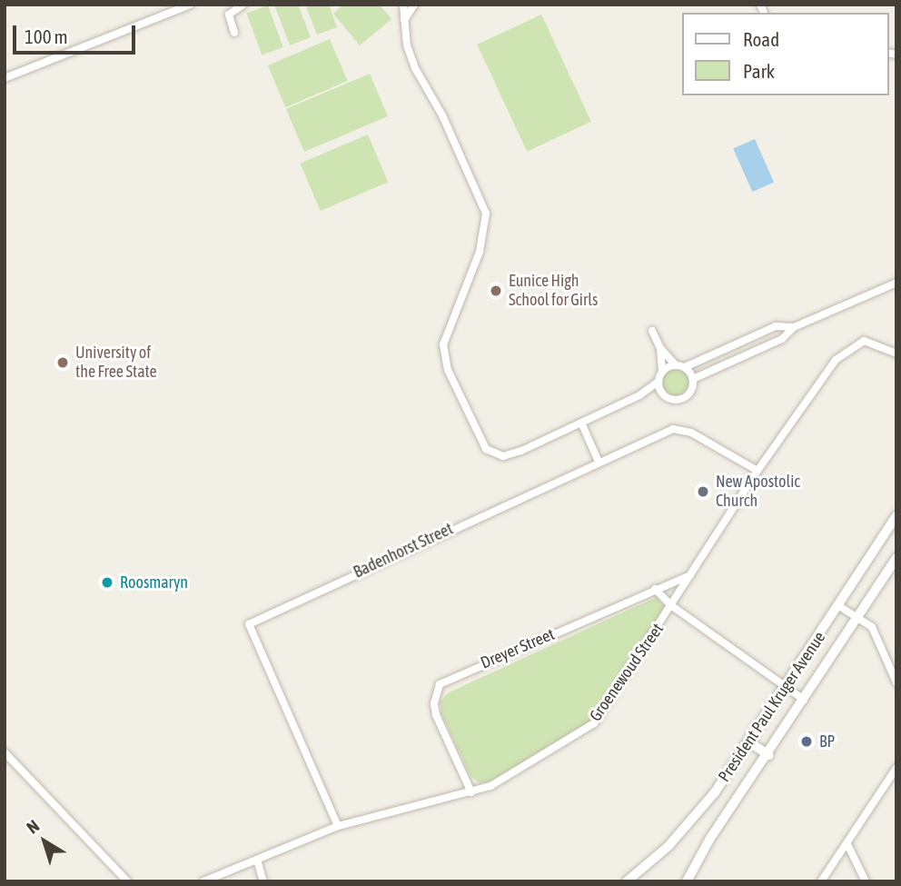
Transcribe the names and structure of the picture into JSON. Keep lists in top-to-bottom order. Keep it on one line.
{"streets":{"street":["Badenhorst Street","Dreyer Street","Groenewoud Street","President Paul Kruger Avenue"]},"crossings":[["Badenhorst Street","Groenewoud Street"],["Dreyer Street","Groenewoud Street"]],"places":["Eunice High School for Girls","University of the Free State","New Apostolic Church","Roosmaryn","BP"],"legend":["Road","Park"],"scale_bar":"100 m","north":"top left"}
